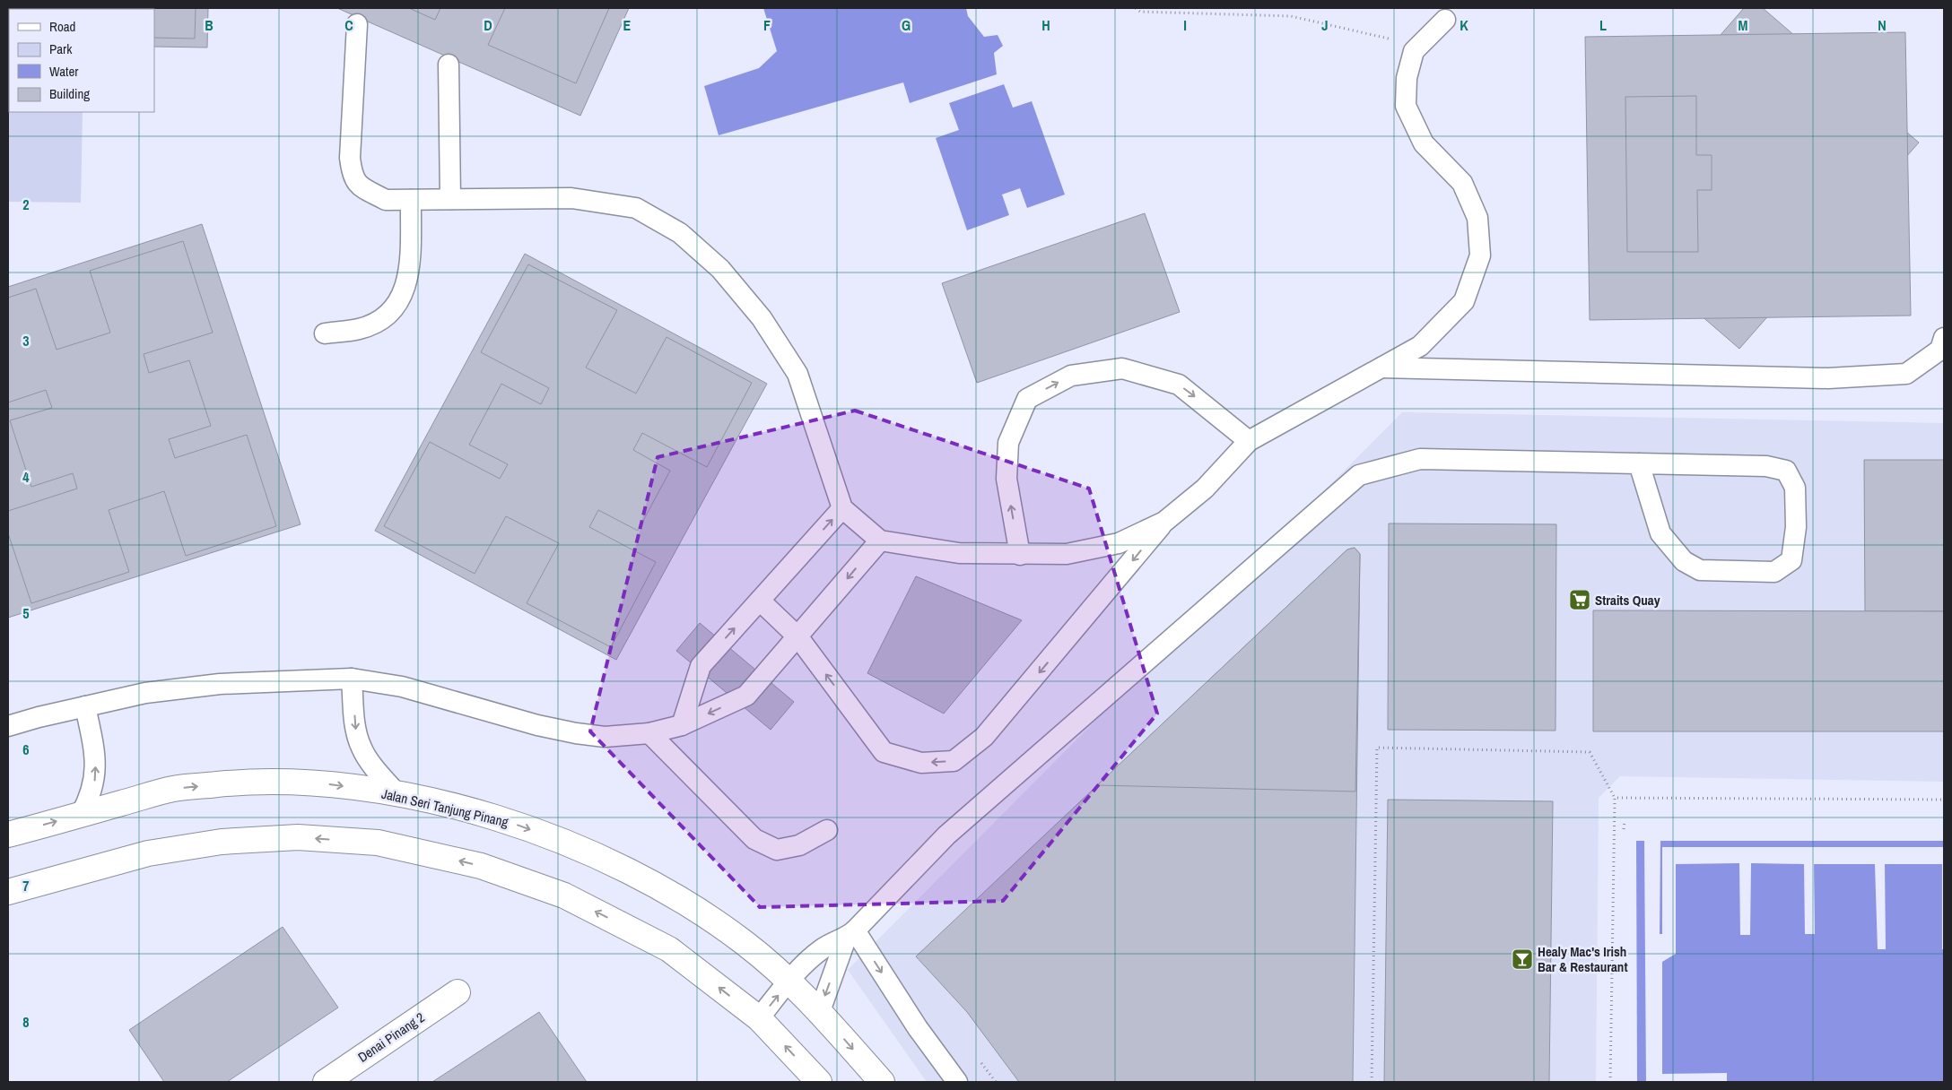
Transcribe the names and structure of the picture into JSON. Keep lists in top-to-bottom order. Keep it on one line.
{"streets":{"main road":["Jalan Seri Tanjung Pinang","Denai Pinang 2"]},"places":{"supermarket":["Straits Quay"],"bar":["Healy Mac's Irish Bar & Restaurant"]},"legend":["Road","Park","Water","Building"],"grid":{"columns":["B","C","D","E","F","G","H","I","J","K","L","M","N"],"rows":["2","3","4","5","6","7","8"]}}
